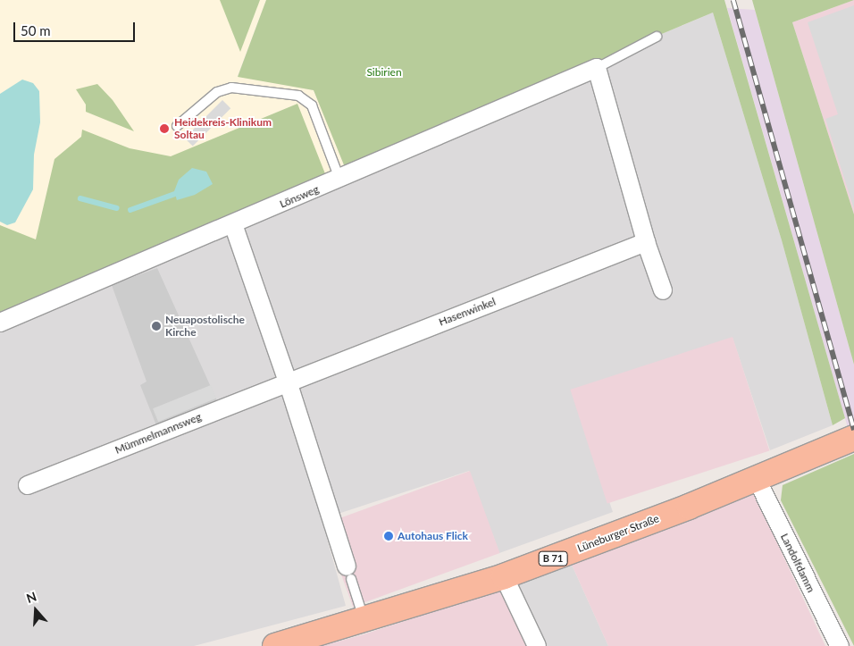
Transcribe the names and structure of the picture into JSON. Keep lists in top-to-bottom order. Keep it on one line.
{"streets":{"main road":["Lüneburger Straße","B 71"],"street":["Lönsweg","Hasenwinkel","Mümmelmannsweg","Landolfdamm"]},"crossings":[["Hasenwinkel","Mümmelmannsweg"],["Lüneburger Straße","Landolfdamm"]],"parks":["Sibirien"],"places":["Heidekreis-Klinikum Soltau","Neuapostolische Kirche","Autohaus Flick"],"scale_bar":"50 m","north":"top"}
